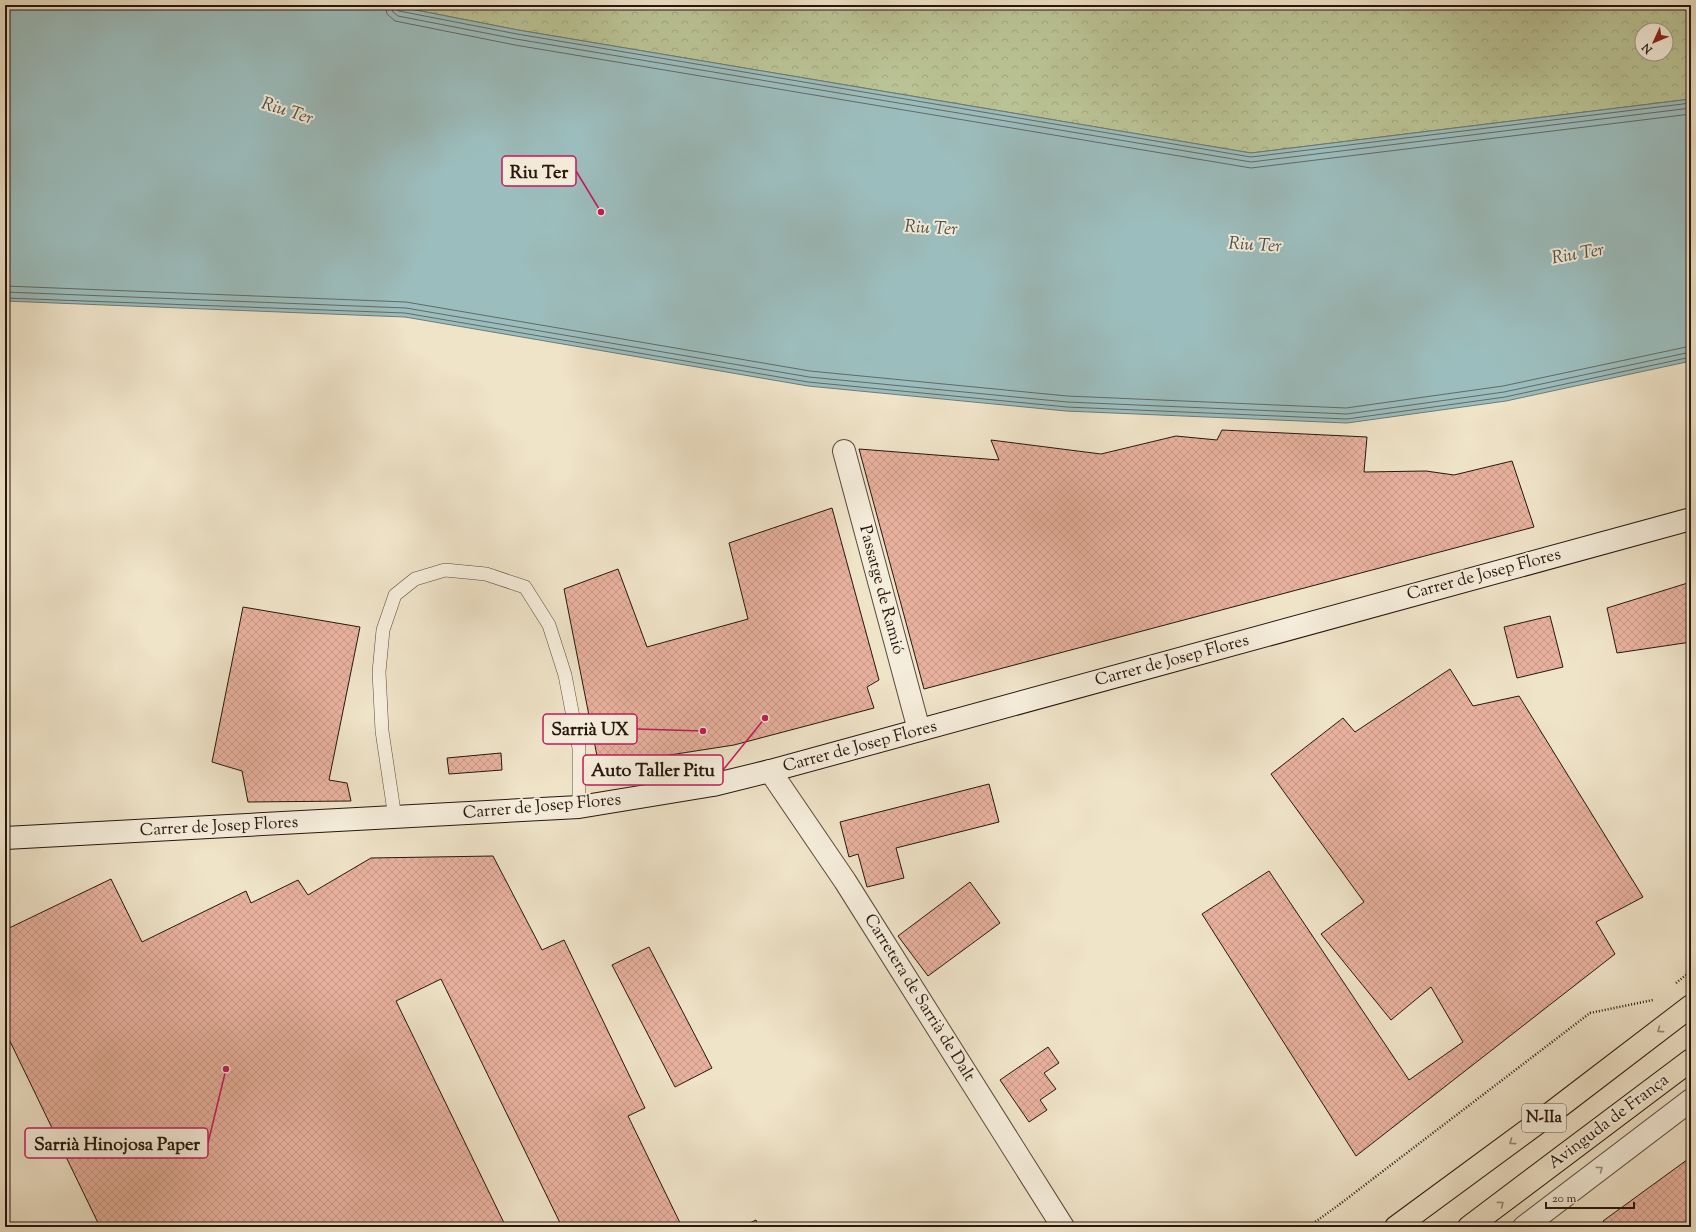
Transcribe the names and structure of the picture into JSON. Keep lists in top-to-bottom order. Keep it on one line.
{"streets":{"main road":["N-IIa","Avinguda de França"],"street":["Carrer de Josep Flores","Passatge de Ramió","Carretera de Sarrià de Dalt"]},"crossings":[["Carrer de Josep Flores","Passatge de Ramió"],["Carrer de Josep Flores","Carretera de Sarrià de Dalt"]],"water":["Riu Ter"],"places":["Riu Ter","Auto Taller Pitu","Sarrià UX","Sarrià Hinojosa Paper"],"scale_bar":"20 m","north":"bottom left"}
